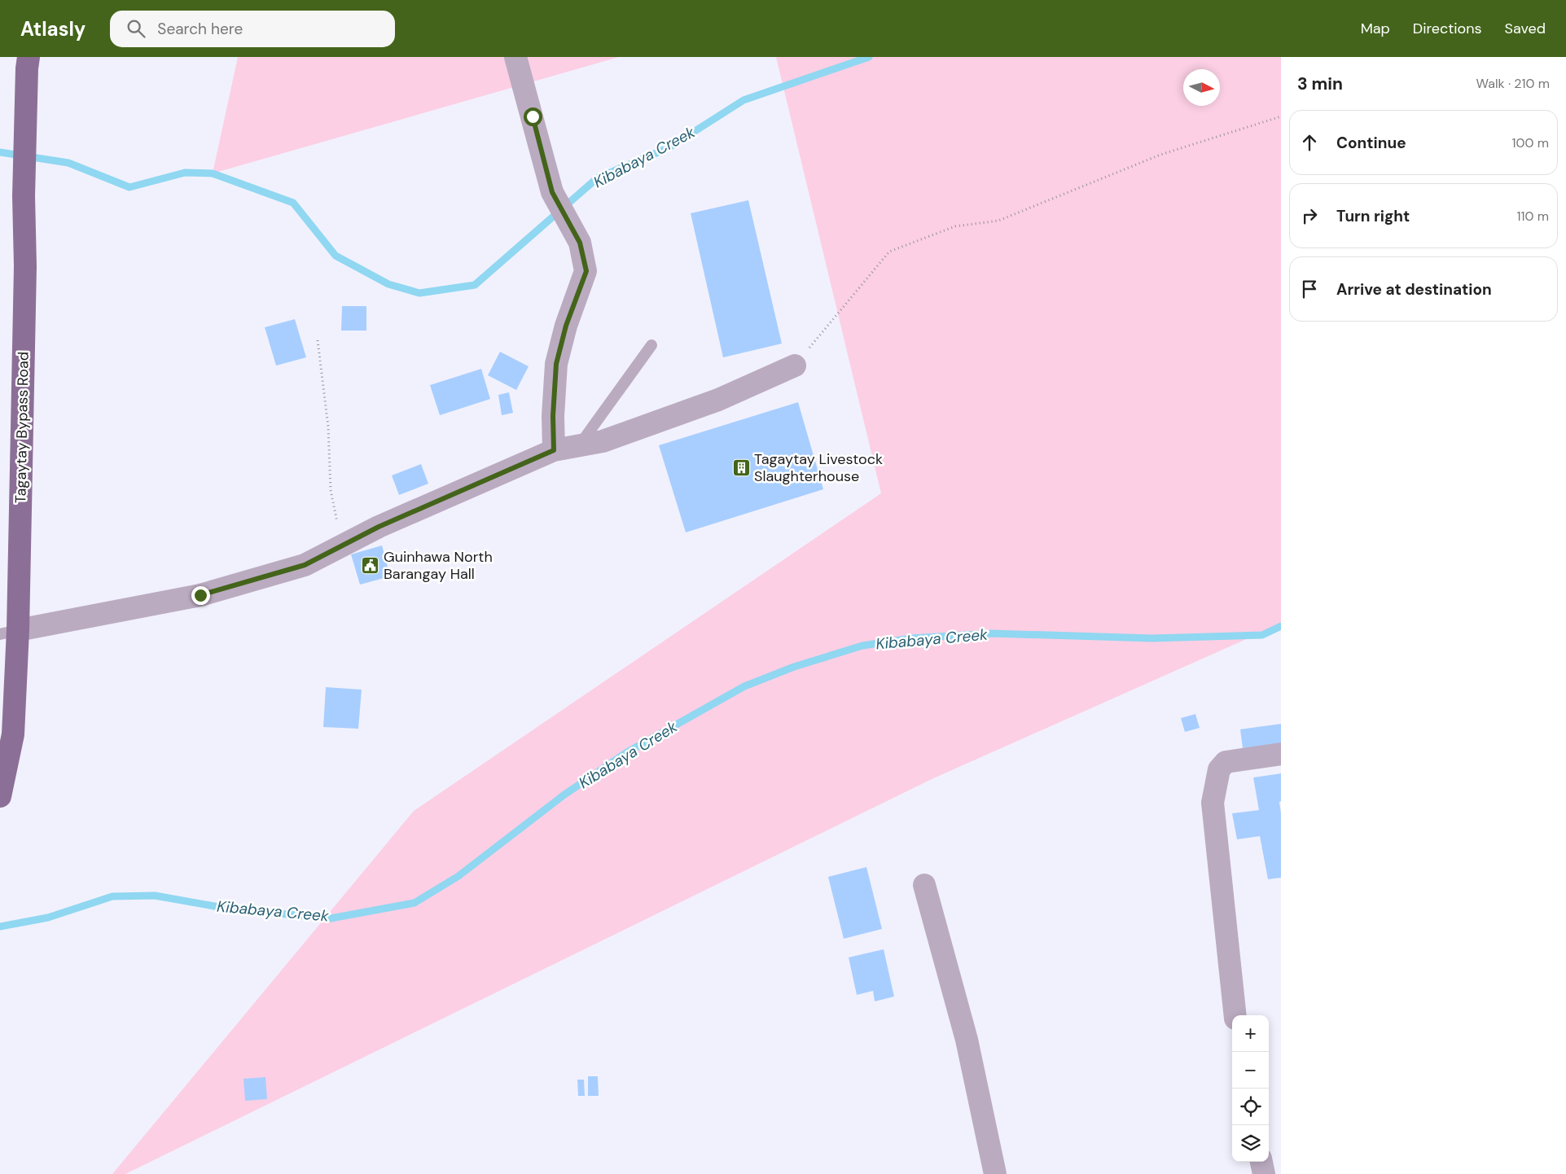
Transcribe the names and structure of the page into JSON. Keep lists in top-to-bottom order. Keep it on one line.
{"streets":{"main road":["Tagaytay Bypass Road"]},"water":["Kibabaya Creek"],"places":{"building":["Tagaytay Livestock Slaughterhouse"],"public building":["Guinhawa North Barangay Hall"]},"north":"right","page":{"header":"Atlasly","search":"Search here","nav":["Map","Directions","Saved"],"heading":["3 min","Walk · 210 m"],"list":[["Continue","100 m"],["Turn right","110 m"],"Arrive at destination"],"map_buttons":["+","−"]}}
